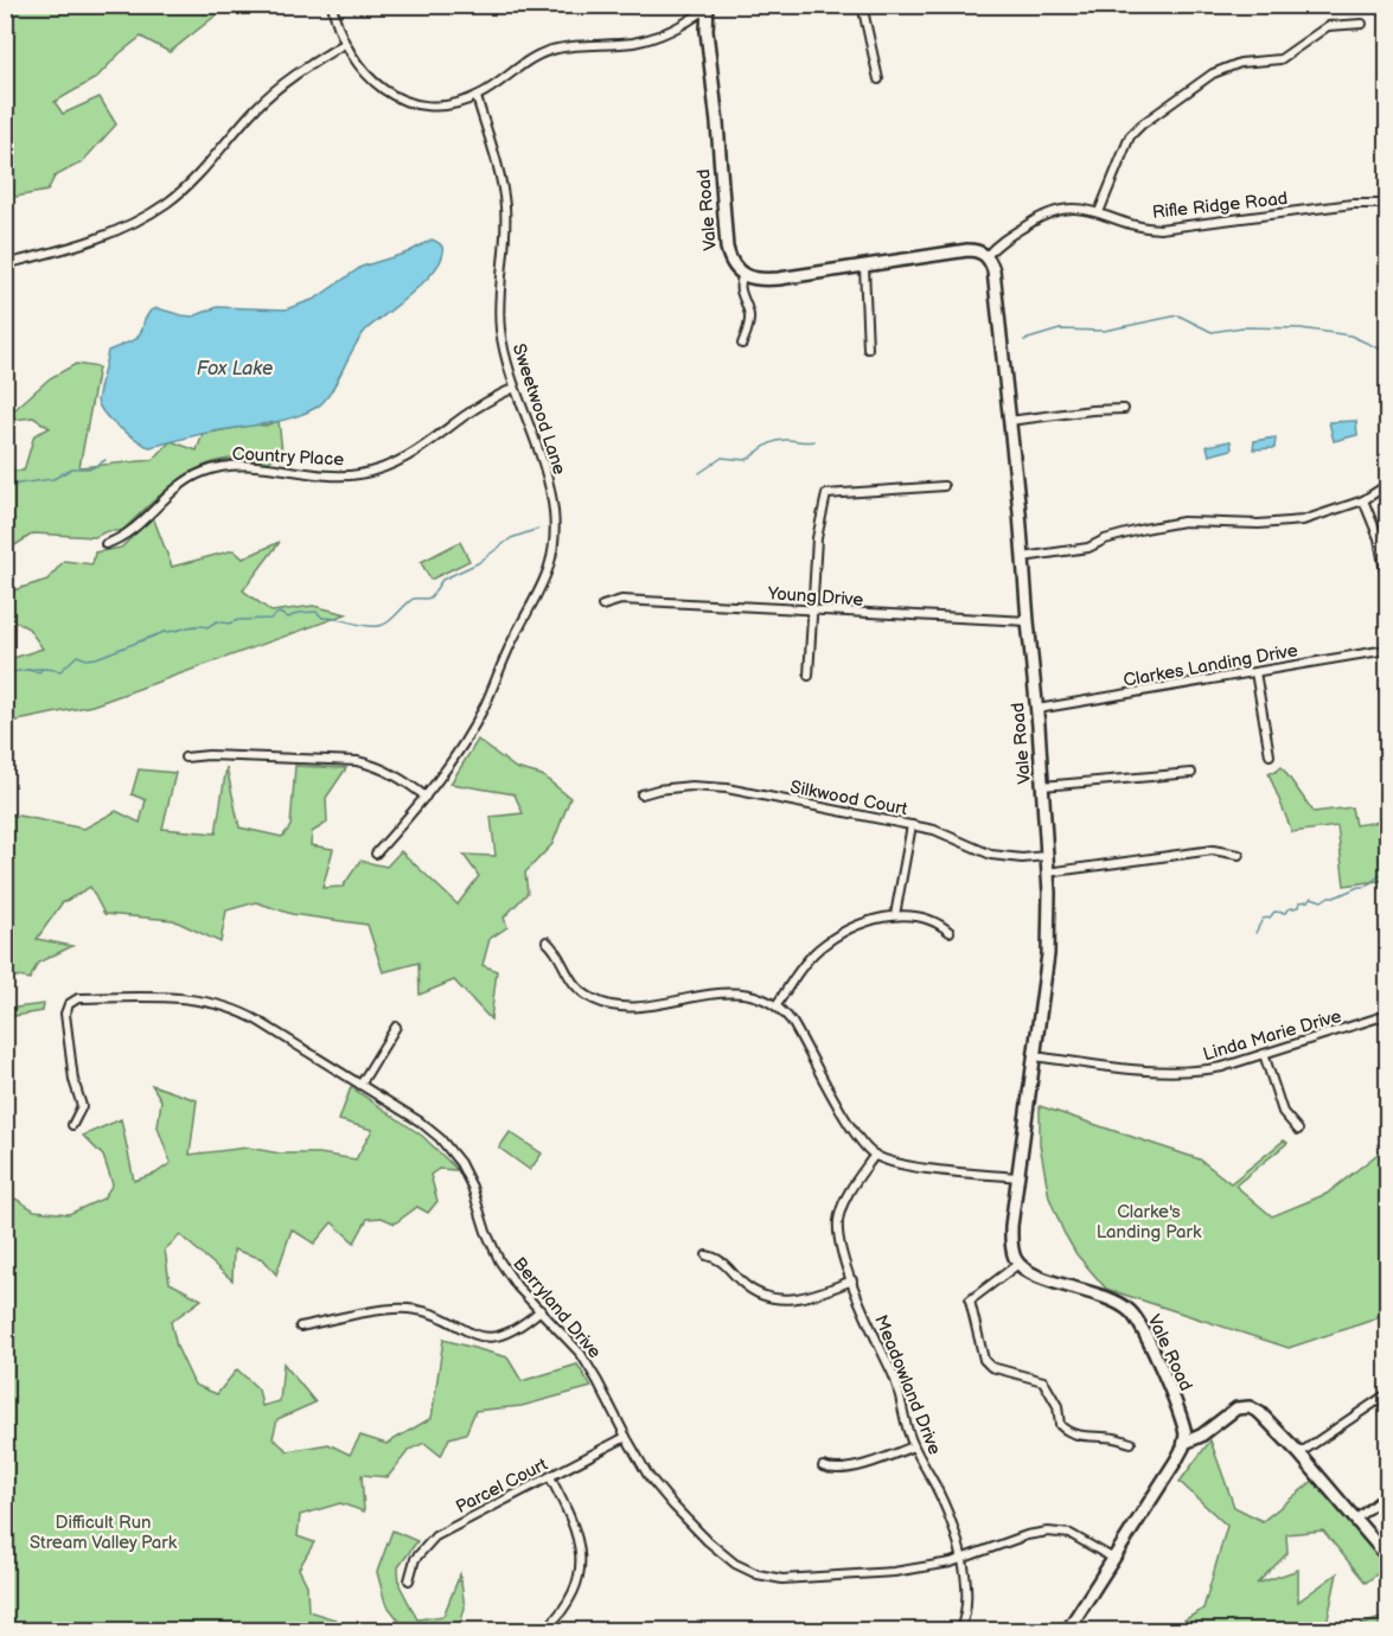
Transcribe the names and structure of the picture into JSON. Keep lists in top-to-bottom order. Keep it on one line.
{"streets":{"main road":["Vale Road"],"street":["Rifle Ridge Road","Sweetwood Lane","Country Place","Young Drive","Clarkes Landing Drive","Silkwood Court","Linda Marie Drive","Berryland Drive","Meadowland Drive","Parcel Court"]},"crossings":[["Rifle Ridge Road","Vale Road"],["Vale Road","Young Drive"],["Vale Road","Clarkes Landing Drive"],["Vale Road","Silkwood Court"],["Vale Road","Linda Marie Drive"],["Sweetwood Lane","Country Place"],["Berryland Drive","Meadowland Drive"],["Berryland Drive","Parcel Court"]],"water":["Fox Lake"],"parks":["Clarke's Landing Park","Difficult Run Stream Valley Park"]}
